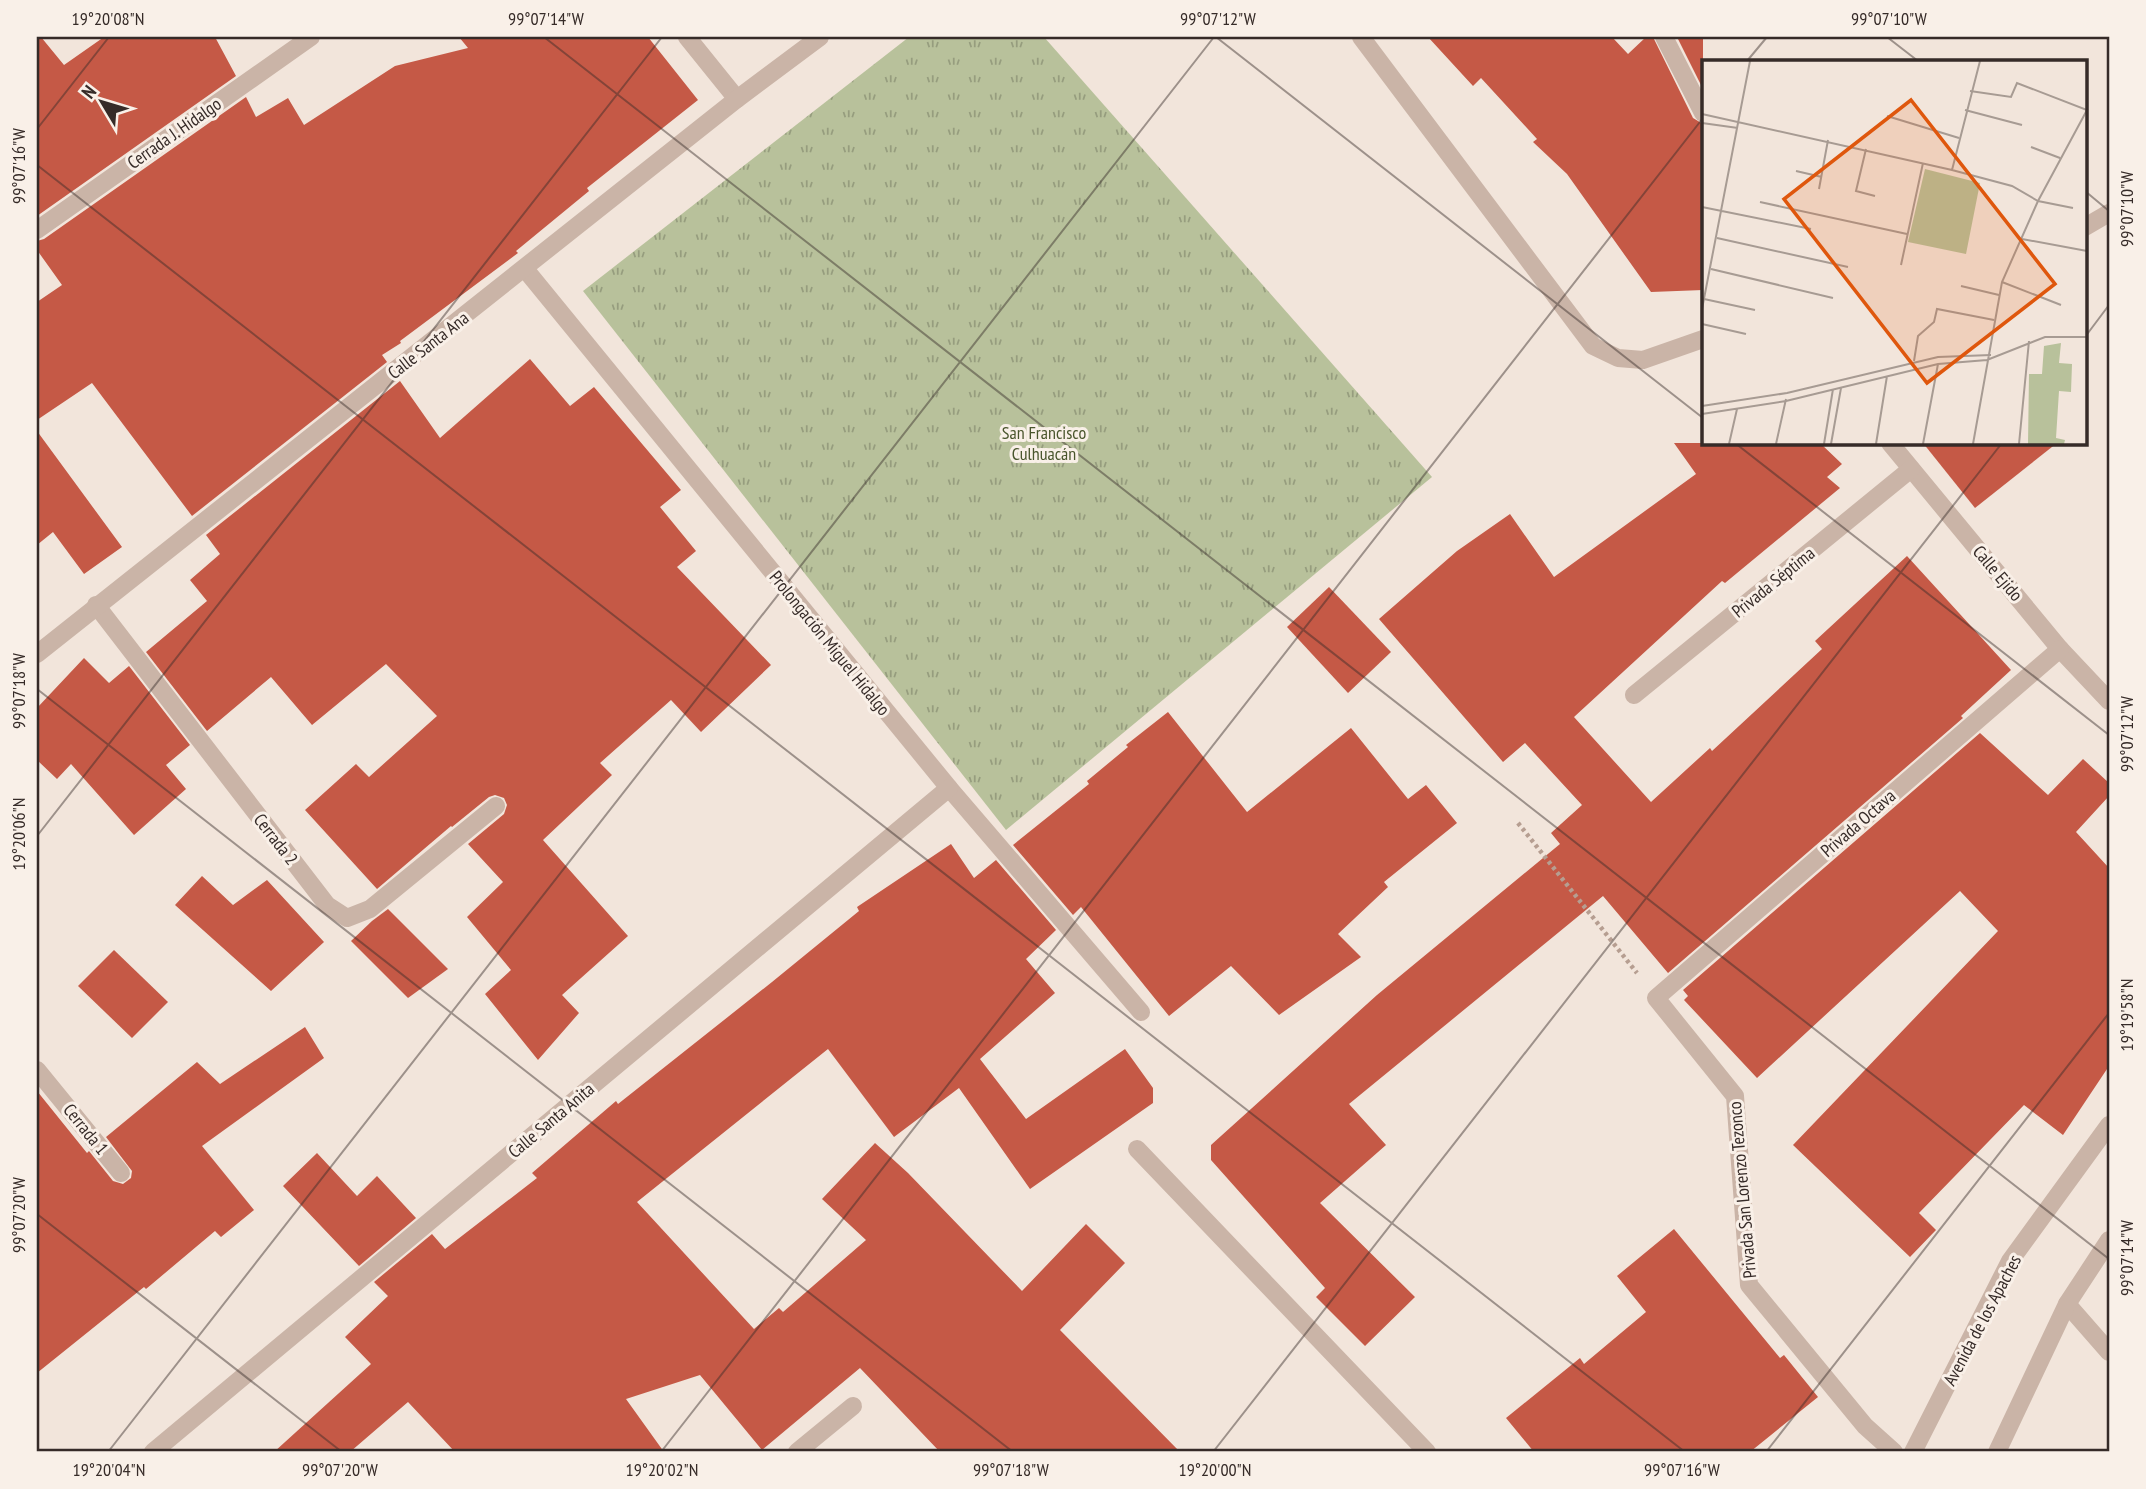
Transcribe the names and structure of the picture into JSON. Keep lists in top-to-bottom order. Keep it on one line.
{"streets":{"street":["Cerrada J. Hidalgo","Calle Santa Ana","Calle Ejido","Privada Séptima","Prolongación Miguel Hidalgo","Privada Octava","Cerrada 2","Calle Santa Anita","Cerrada 1","Privada San Lorenzo Tezonco","Avenida de los Apaches"]},"crossings":[["Calle Santa Ana","Prolongación Miguel Hidalgo"],["Calle Santa Ana","Cerrada 2"],["Calle Ejido","Privada Séptima"],["Calle Ejido","Privada Octava"],["Prolongación Miguel Hidalgo","Calle Santa Anita"],["Privada Octava","Privada San Lorenzo Tezonco"]],"parks":["San Francisco Culhuacán"],"north":"top left","coordinates":["19°20'08\"N","99°07'14\"W","99°07'12\"W","99°07'10\"W","99°07'16\"W","99°07'18\"W","19°20'06\"N","19°19'58\"N","99°07'20\"W","19°20'04\"N","19°20'02\"N","19°20'00\"N"]}
